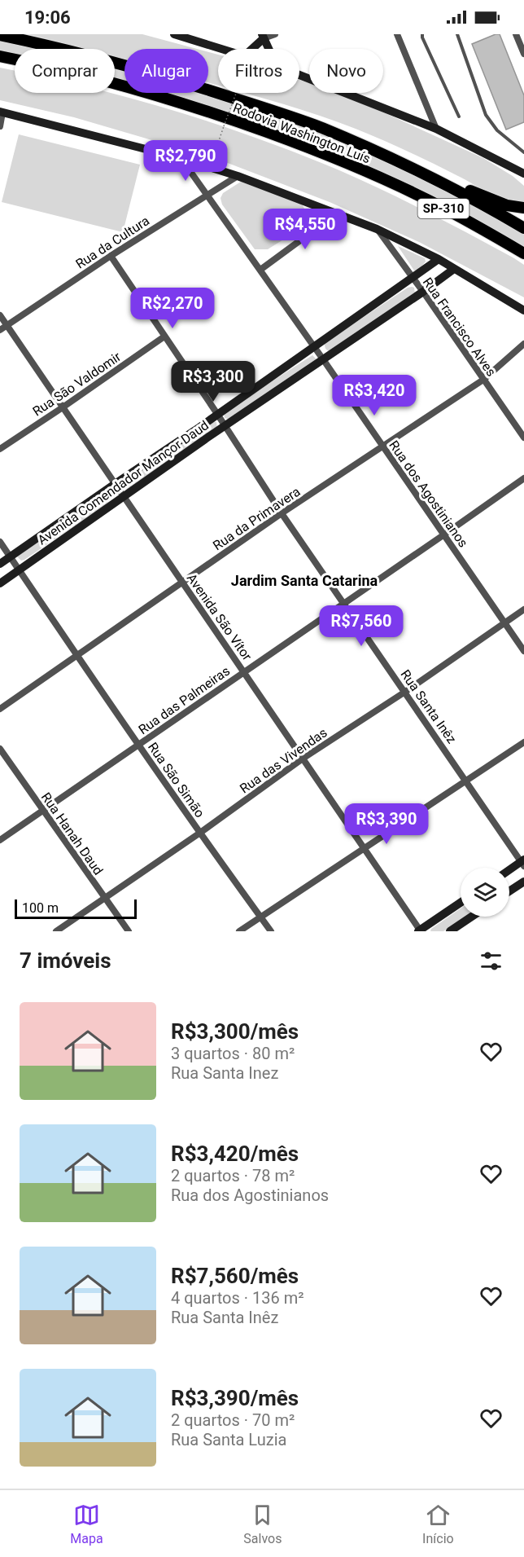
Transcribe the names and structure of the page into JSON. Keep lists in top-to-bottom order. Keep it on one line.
{"streets":{"highway":["Rodovia Washington Luís","SP-310"],"street":["Rua da Cultura","Rua Francisco Alves","Rua São Valdomir","Avenida Comendador Mançor Daud","Rua dos Agostinianos","Rua da Primavera","Avenida São Vítor","Rua das Palmeiras","Rua Santa Inêz","Rua das Vivendas","Rua São Simão","Rua Hanah Daud"]},"crossings":[["Rua da Cultura","Rua dos Agostinianos"],["Rua da Cultura","Avenida São Vítor"],["Rua da Cultura","Rua Santa Inêz"],["Rua Francisco Alves","Avenida Comendador Mançor Daud"],["Rua Francisco Alves","Rua da Primavera"],["Rua São Valdomir","Avenida São Vítor"],["Rua São Valdomir","Rua Santa Inêz"],["Avenida Comendador Mançor Daud","Rua dos Agostinianos"],["Avenida Comendador Mançor Daud","Avenida São Vítor"],["Avenida Comendador Mançor Daud","Rua Santa Inêz"],["Avenida Comendador Mançor Daud","Rua São Simão"],["Rua dos Agostinianos","Rua da Primavera"],["Rua dos Agostinianos","Rua das Palmeiras"],["Rua dos Agostinianos","Rua das Vivendas"],["Rua da Primavera","Avenida São Vítor"],["Rua da Primavera","Rua Santa Inêz"],["Rua da Primavera","Rua São Simão"],["Avenida São Vítor","Rua das Palmeiras"],["Avenida São Vítor","Rua das Vivendas"],["Rua das Palmeiras","Rua Santa Inêz"],["Rua das Palmeiras","Rua São Simão"],["Rua das Palmeiras","Rua Hanah Daud"],["Rua Santa Inêz","Rua das Vivendas"],["Rua das Vivendas","Rua São Simão"],["Rua das Vivendas","Rua Hanah Daud"]],"districts":["Jardim Santa Catarina"],"scale_bar":"100 m","page":{"status":"19:06","chip":["Comprar","Alugar","Filtros","Novo"],"price":["R$2,790","R$4,550","R$2,270","R$3,300","R$3,420","R$7,560","R$3,390"],"scale":"100 m","heading":"7 imóveis","list":[{"name":"R$3,300/mês","note":"3 quartos · 80 m² · Rua Santa Inez"},{"name":"R$3,420/mês","note":"2 quartos · 78 m² · Rua dos Agostinianos"},{"name":"R$7,560/mês","note":"4 quartos · 136 m² · Rua Santa Inêz"},{"name":"R$3,390/mês","note":"2 quartos · 70 m² · Rua Santa Luzia"}],"tabs":["Mapa","Salvos","Início"]}}
